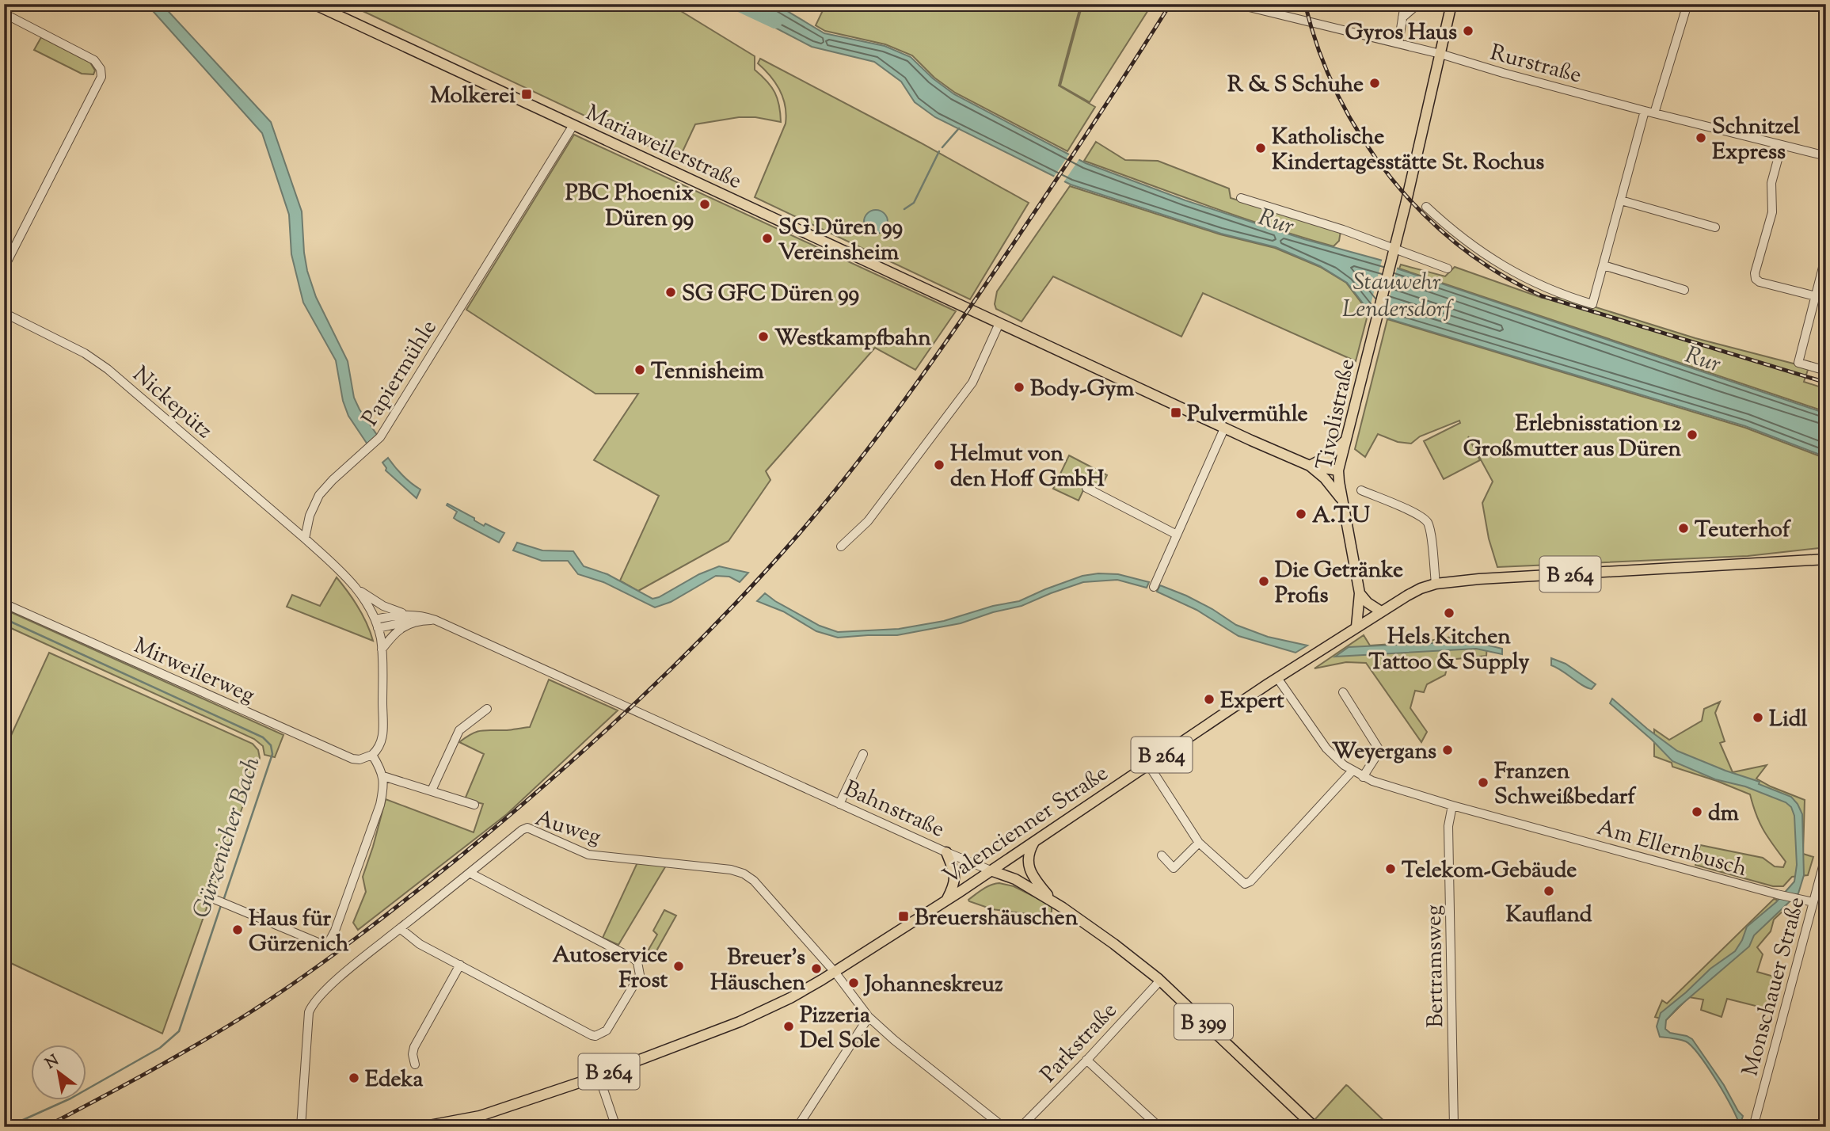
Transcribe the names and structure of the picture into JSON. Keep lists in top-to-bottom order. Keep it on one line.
{"streets":{"main road":["Mariaweilerstraße","Tivolistraße","B 264","Bahnstraße","Valencienner Straße","B 399"],"street":["Rurstraße","Papiermühle","Nickepütz","Mirweilerweg","Auweg","Am Ellernbusch","Bertramsweg","Monschauer Straße","Parkstraße"]},"crossings":[["Rurstraße","Tivolistraße"],["Mariaweilerstraße","Papiermühle"],["Mariaweilerstraße","Tivolistraße"],["Papiermühle","Nickepütz"],["Tivolistraße","Valencienner Straße"],["Bahnstraße","Valencienner Straße"],["Bahnstraße","Parkstraße"],["Valencienner Straße","Auweg"],["Valencienner Straße","Am Ellernbusch"],["Am Ellernbusch","Bertramsweg"],["Am Ellernbusch","Monschauer Straße"]],"water":["Rur","Stauwehr Lendersdorf","Gürzenicher Bach"],"places":{"other":["Gyros Haus","R & S Schuhe","Schnitzel Express","Katholische Kindertagesstätte St. Rochus","PBC Phoenix Düren 99","SG Düren 99 Vereinsheim","SG GFC Düren 99","Westkampfbahn","Tennisheim","Body-Gym","Erlebnisstation 12 Großmutter aus Düren","Helmut von den Hoff GmbH","A.T.U","Teuterhof","Die Getränke Profis","Hels Kitchen Tattoo & Supply","Expert","Lidl","Weyergans","Franzen Schweißbedarf","dm","Telekom-Gebäude","Kaufland","Haus für Gürzenich","Autoservice Frost","Breuer's Häuschen","Johanneskreuz","Pizzeria Del Sole","Edeka"],"transit":["Molkerei","Pulvermühle","Breuershäuschen"]},"north":"top left"}
